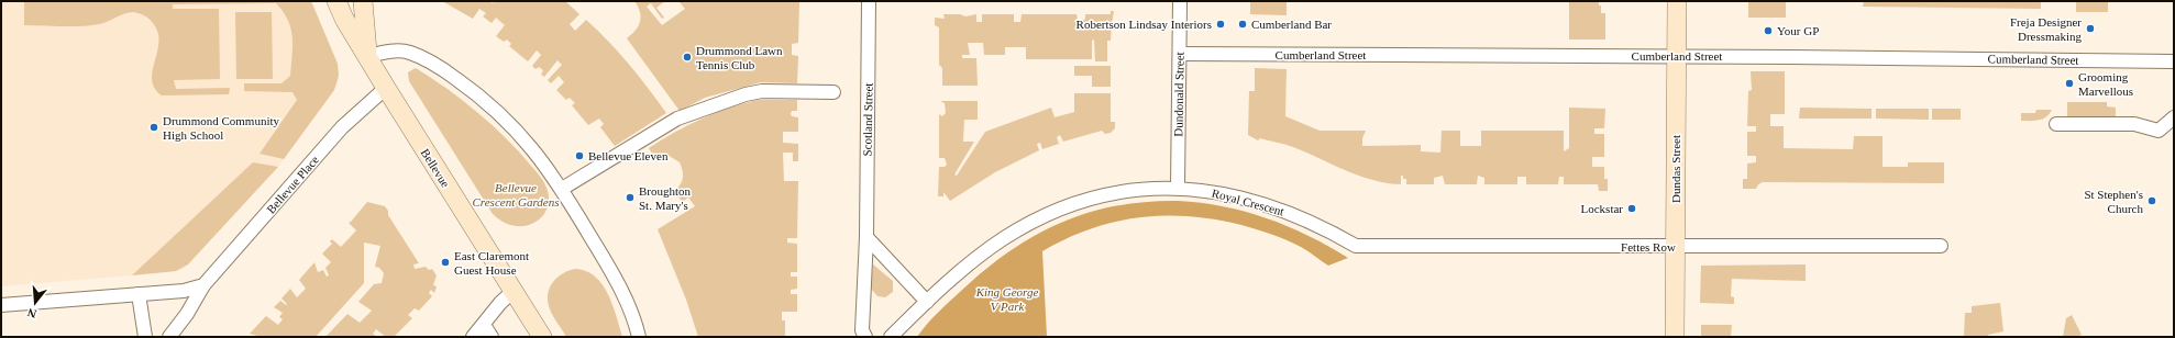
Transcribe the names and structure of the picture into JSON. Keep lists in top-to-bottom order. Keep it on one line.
{"streets":{"main road":["Bellevue","Dundas Street"],"street":["Cumberland Street","Dundonald Street","Scotland Street","Bellevue Place","Royal Crescent","Fettes Row"]},"crossings":[["Cumberland Street","Dundonald Street"],["Cumberland Street","Dundas Street"],["Dundonald Street","Royal Crescent"],["Bellevue","Bellevue Place"],["Dundas Street","Fettes Row"],["Royal Crescent","Fettes Row"]],"parks":["Bellevue Crescent Gardens","King George V Park"],"places":["Robertson Lindsay Interiors","Cumberland Bar","Freja Designer Dressmaking","Your GP","Drummond Lawn Tennis Club","Grooming Marvellous","Drummond Community High School","Bellevue Eleven","Broughton St. Mary's","St Stephen's Church","Lockstar","East Claremont Guest House"],"north":"bottom"}
